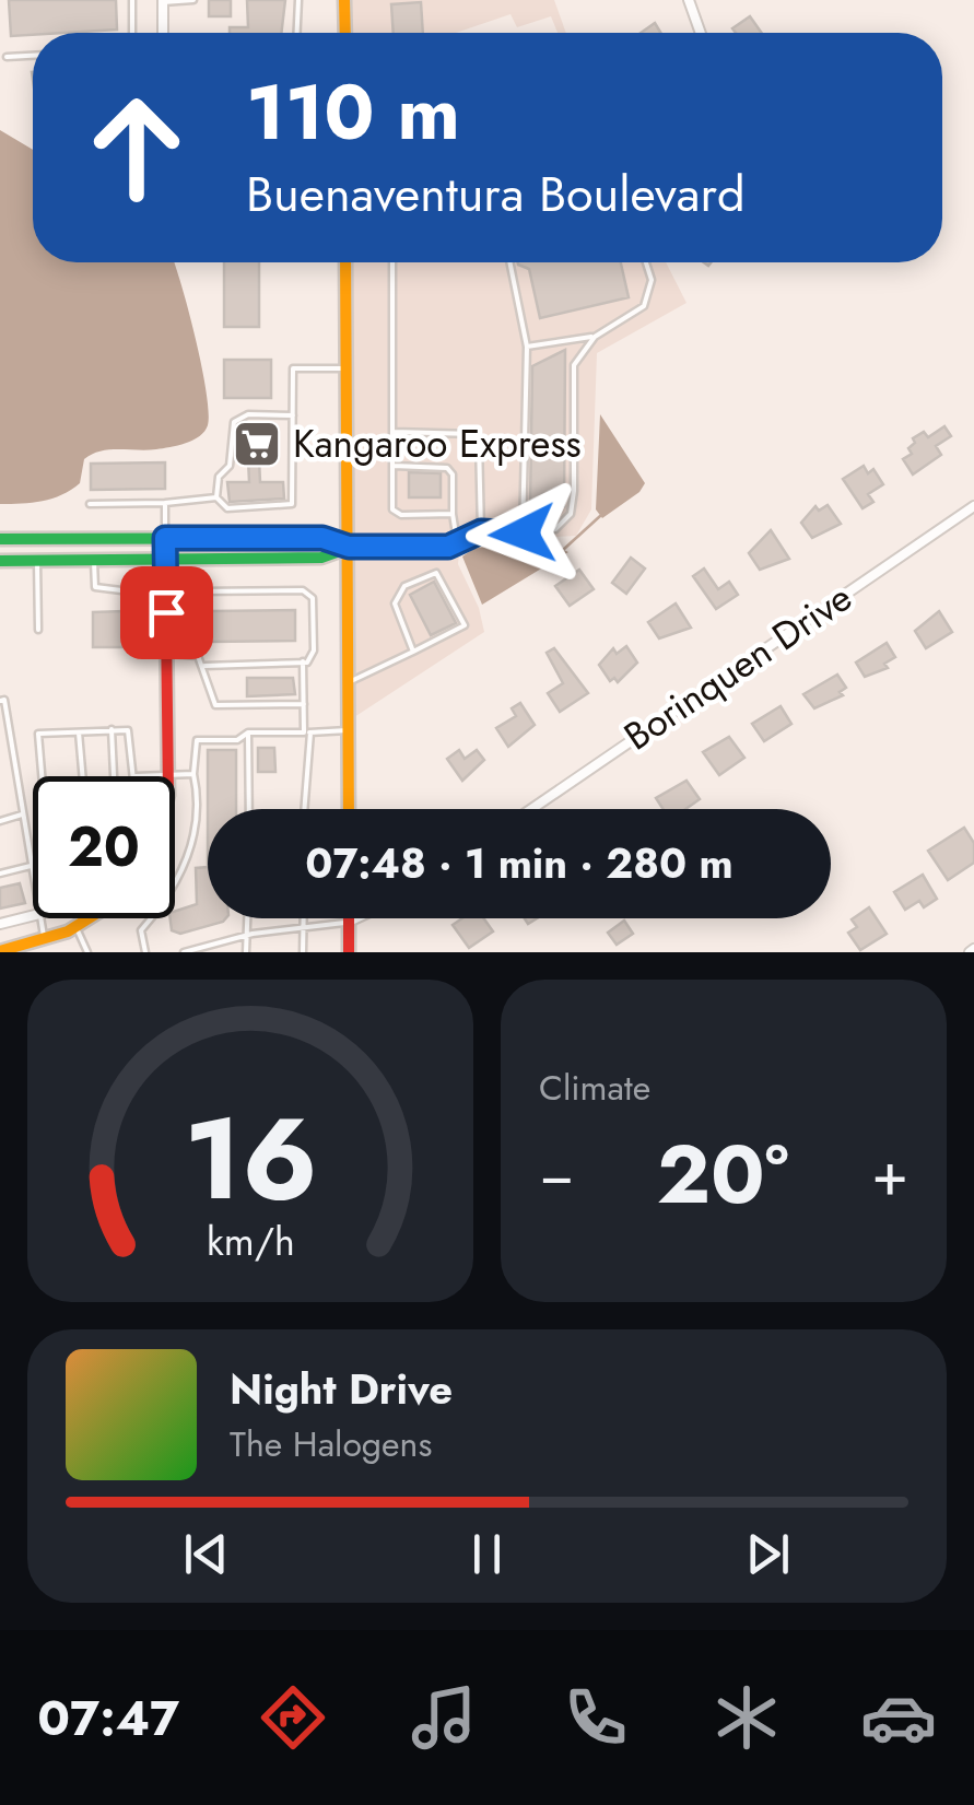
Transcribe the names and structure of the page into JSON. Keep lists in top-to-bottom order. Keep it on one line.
{"streets":{"street":["Borinquen Drive"]},"places":{"supermarket":["Kangaroo Express"]},"page":{"turn":["110 m","Buenaventura Boulevard"],"limit":"20","trip":"07:48 · 1 min · 280 m","tile":"Climate","heat":["−","20°","+"],"song":["Night Drive","The Halogens"],"tabs":"07:47","gauge":["16","km/h"]}}
